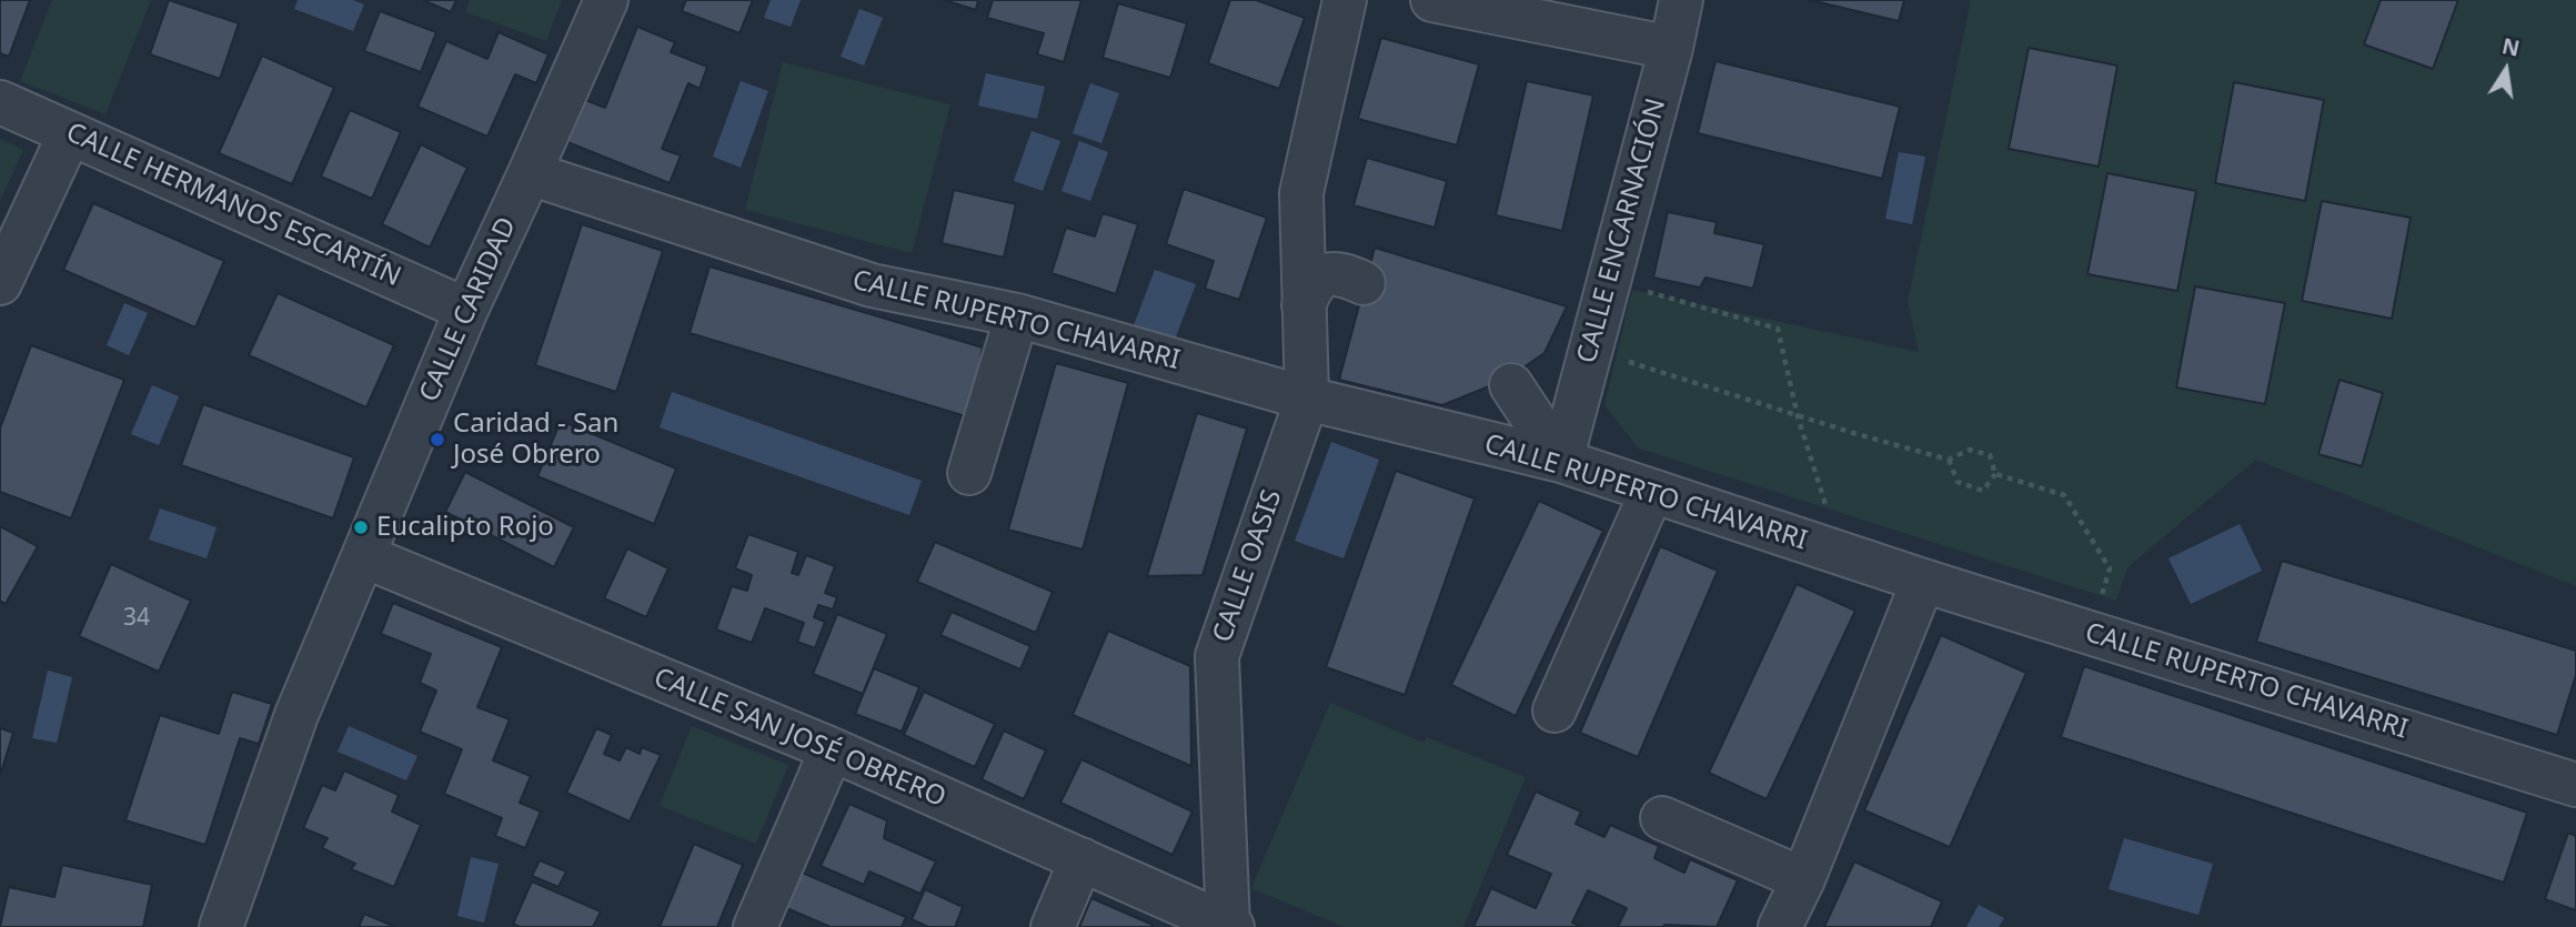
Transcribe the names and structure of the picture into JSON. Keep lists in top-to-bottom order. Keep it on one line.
{"streets":{"street":["CALLE HERMANOS ESCARTÍN","CALLE ENCARNACIÓN","CALLE CARIDAD","CALLE RUPERTO CHAVARRI","CALLE OASIS","CALLE SAN JOSÉ OBRERO"]},"crossings":[["CALLE HERMANOS ESCARTÍN","CALLE CARIDAD"],["CALLE ENCARNACIÓN","CALLE RUPERTO CHAVARRI"],["CALLE CARIDAD","CALLE RUPERTO CHAVARRI"],["CALLE CARIDAD","CALLE SAN JOSÉ OBRERO"],["CALLE RUPERTO CHAVARRI","CALLE OASIS"],["CALLE OASIS","CALLE SAN JOSÉ OBRERO"]],"places":["Caridad - San José Obrero","Eucalipto Rojo"],"house_numbers":["34"],"north":"top"}
